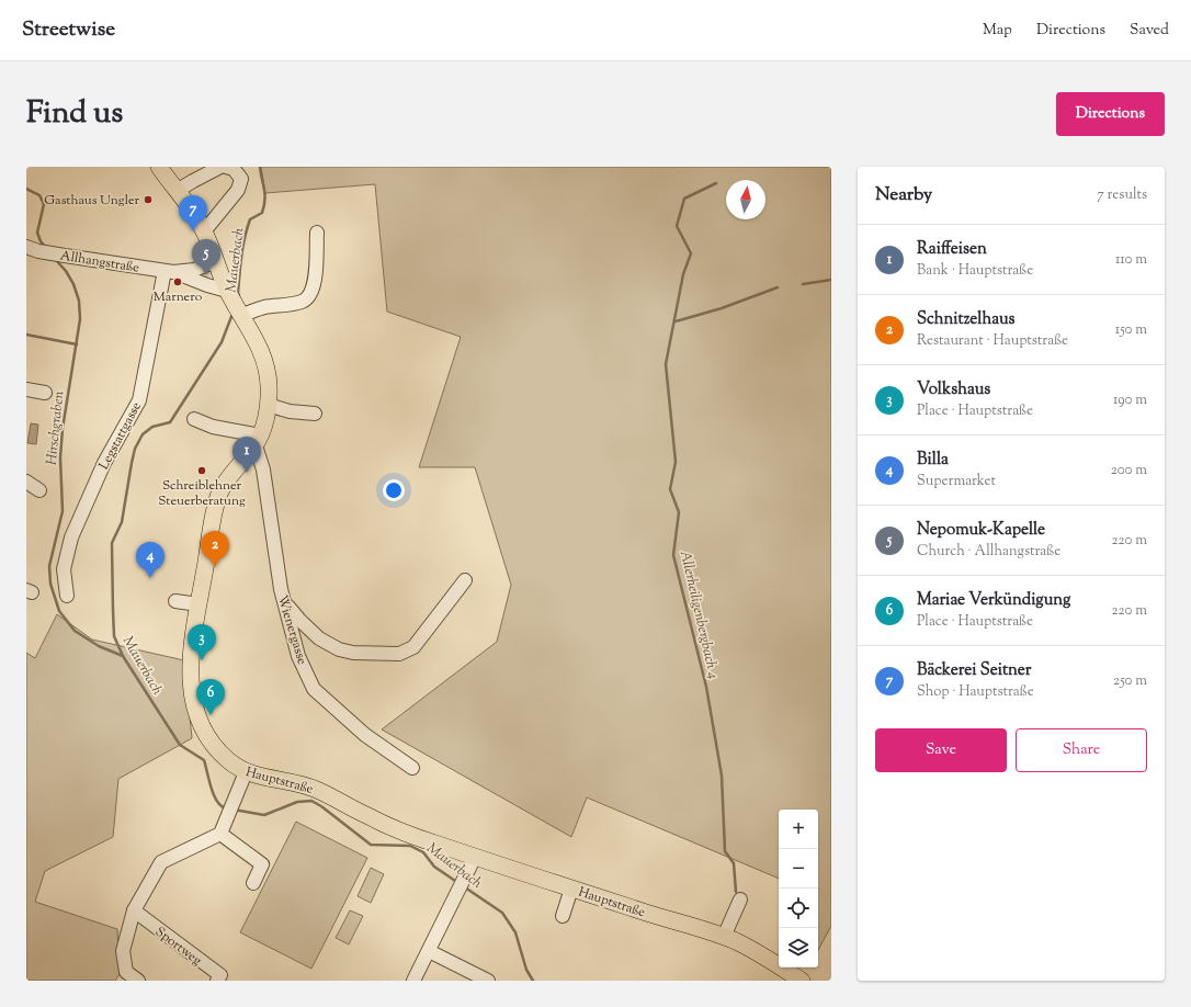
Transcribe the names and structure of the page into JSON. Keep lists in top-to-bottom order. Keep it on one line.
{"streets":{"main road":["Hauptstraße"],"street":["Allhangstraße","Legstattgasse","Wienergasse","Sportweg"]},"crossings":[["Allhangstraße","Legstattgasse"],["Allhangstraße","Hauptstraße"],["Wienergasse","Hauptstraße"]],"water":["Mauerbach","Hirschgraben","Allerheiligenbergbach 4"],"places":["Gasthaus Ungler","Marnero","Schreiblehner Steuerberatung"],"north":"top","page":{"header":"Streetwise","nav":["Map","Directions","Saved"],"title":"Find us","buttons":["Directions",["Save","Share"]],"heading":["Nearby","7 results"],"pins":["7","5","1","2","4","3","6"],"list":[{"mark":"1","name":"Raiffeisen","note":"Bank · Hauptstraße","value":"110 m"},{"mark":"2","name":"Schnitzelhaus","note":"Restaurant · Hauptstraße","value":"150 m"},{"mark":"3","name":"Volkshaus","note":"Place · Hauptstraße","value":"190 m"},{"mark":"4","name":"Billa","note":"Supermarket","value":"200 m"},{"mark":"5","name":"Nepomuk-Kapelle","note":"Church · Allhangstraße","value":"220 m"},{"mark":"6","name":"Mariae Verkündigung","note":"Place · Hauptstraße","value":"220 m"},{"mark":"7","name":"Bäckerei Seitner","note":"Shop · Hauptstraße","value":"250 m"}],"map_buttons":["+","−"]}}
